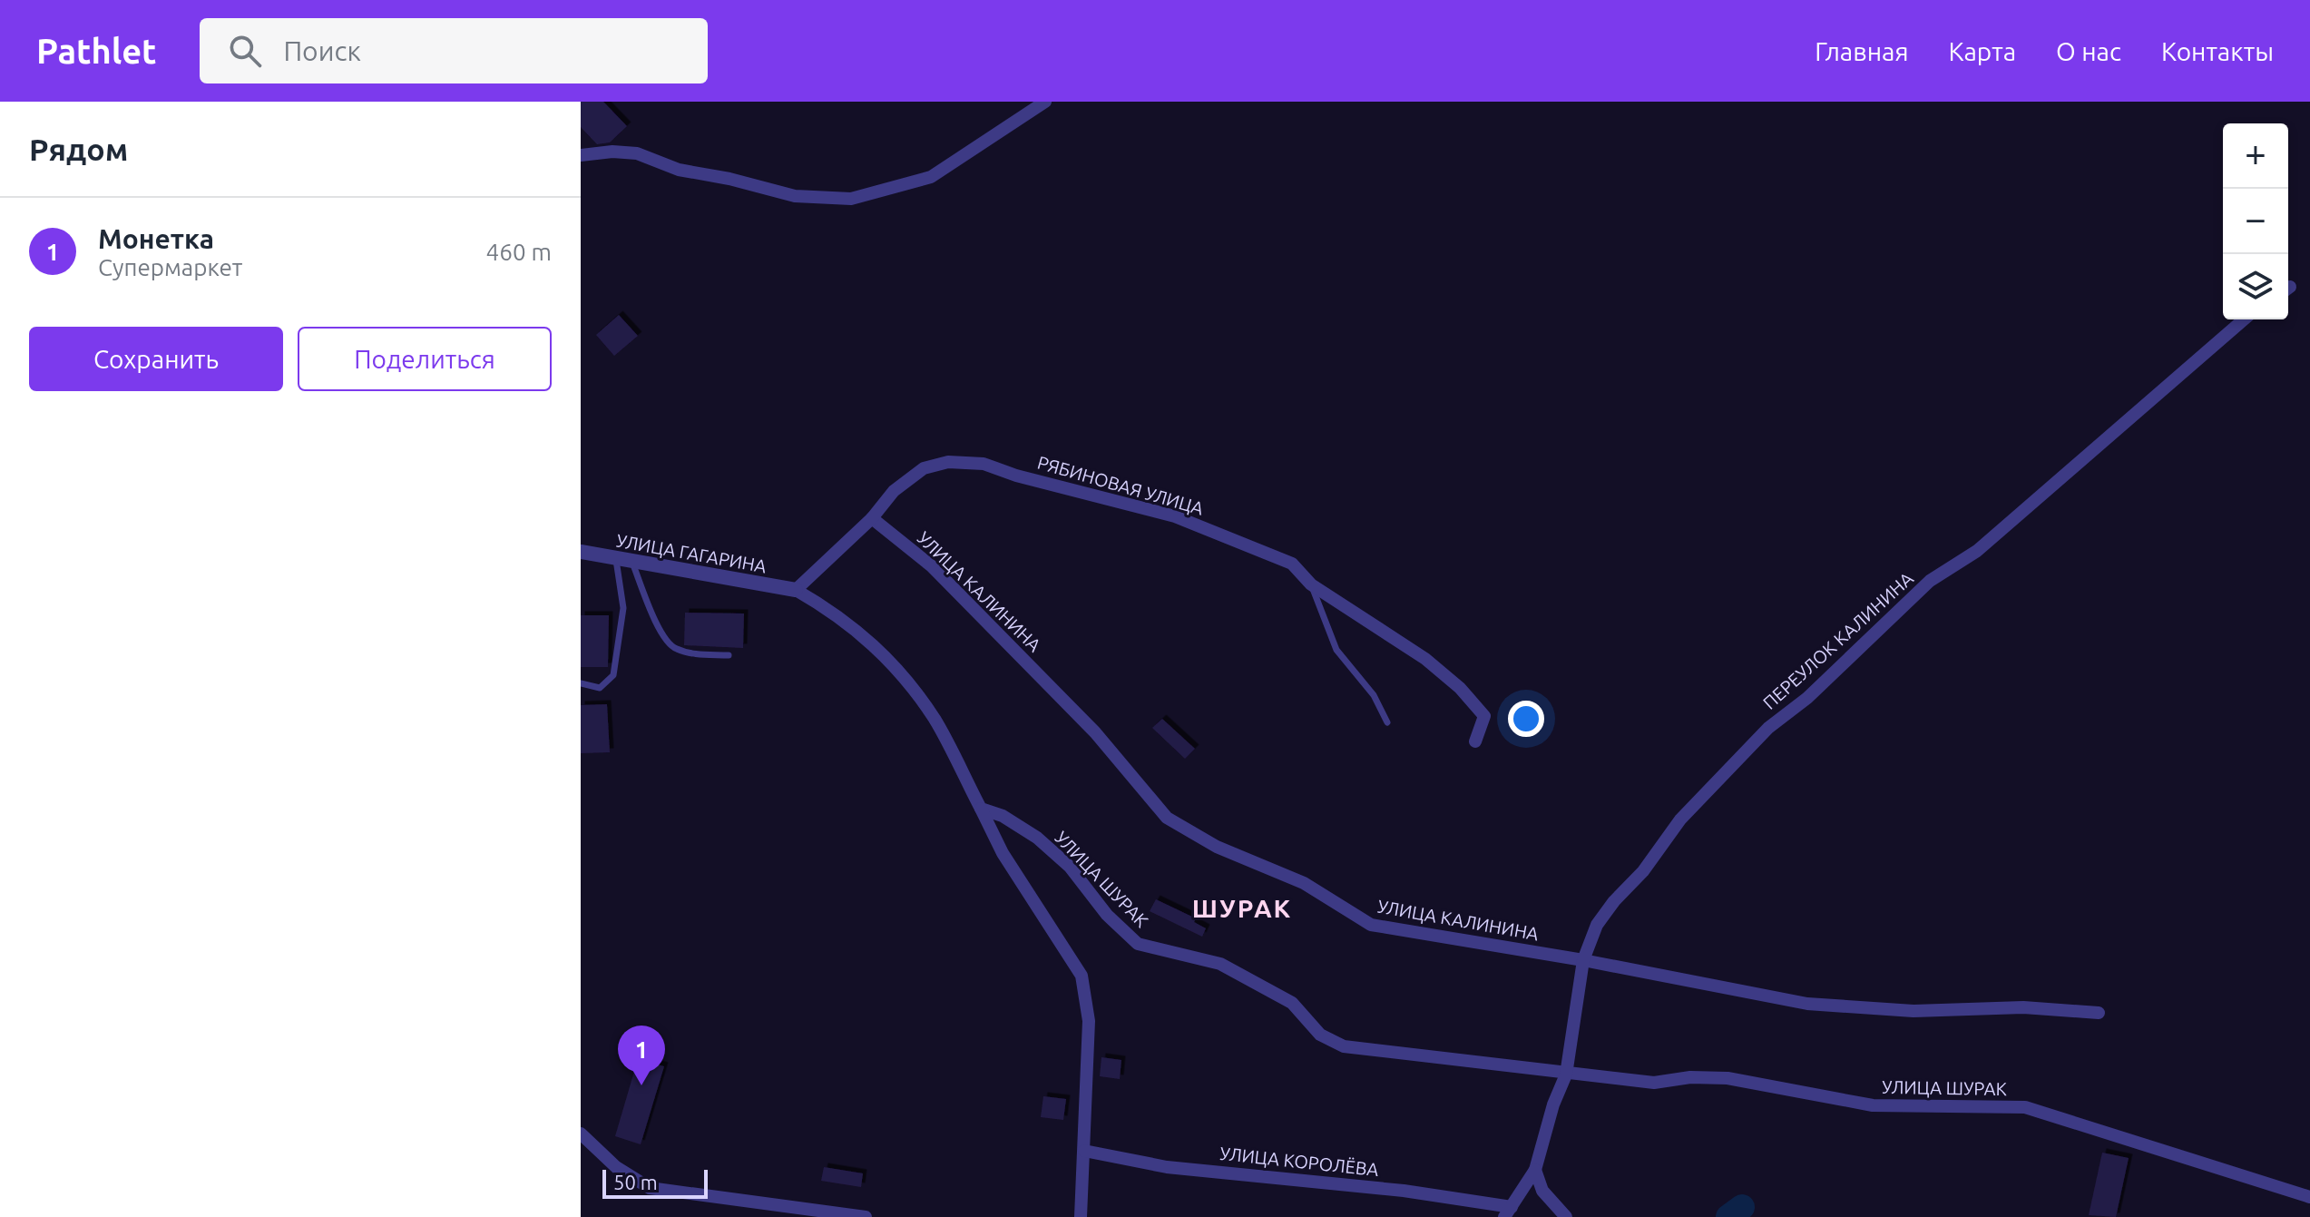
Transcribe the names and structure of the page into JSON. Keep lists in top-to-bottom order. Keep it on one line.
{"streets":{"street":["РЯБИНОВАЯ УЛИЦА","УЛИЦА ГАГАРИНА","УЛИЦА КАЛИНИНА","ПЕРЕУЛОК КАЛИНИНА","УЛИЦА ШУРАК","УЛИЦА КОРОЛЁВА"]},"crossings":[["РЯБИНОВАЯ УЛИЦА","УЛИЦА КАЛИНИНА"],["УЛИЦА КАЛИНИНА","ПЕРЕУЛОК КАЛИНИНА"],["ПЕРЕУЛОК КАЛИНИНА","УЛИЦА ШУРАК"]],"districts":["ШУРАК"],"scale_bar":"50 m","page":{"header":"Pathlet","search":"Поиск","nav":["Главная","Карта","О нас","Контакты"],"heading":"Рядом","map_buttons":["+","−"],"list":[{"mark":"1","name":"Монетка","note":"Супермаркет","value":"460 m"}],"buttons":["Сохранить","Поделиться"],"pins":"1","scale":"50 m"}}
